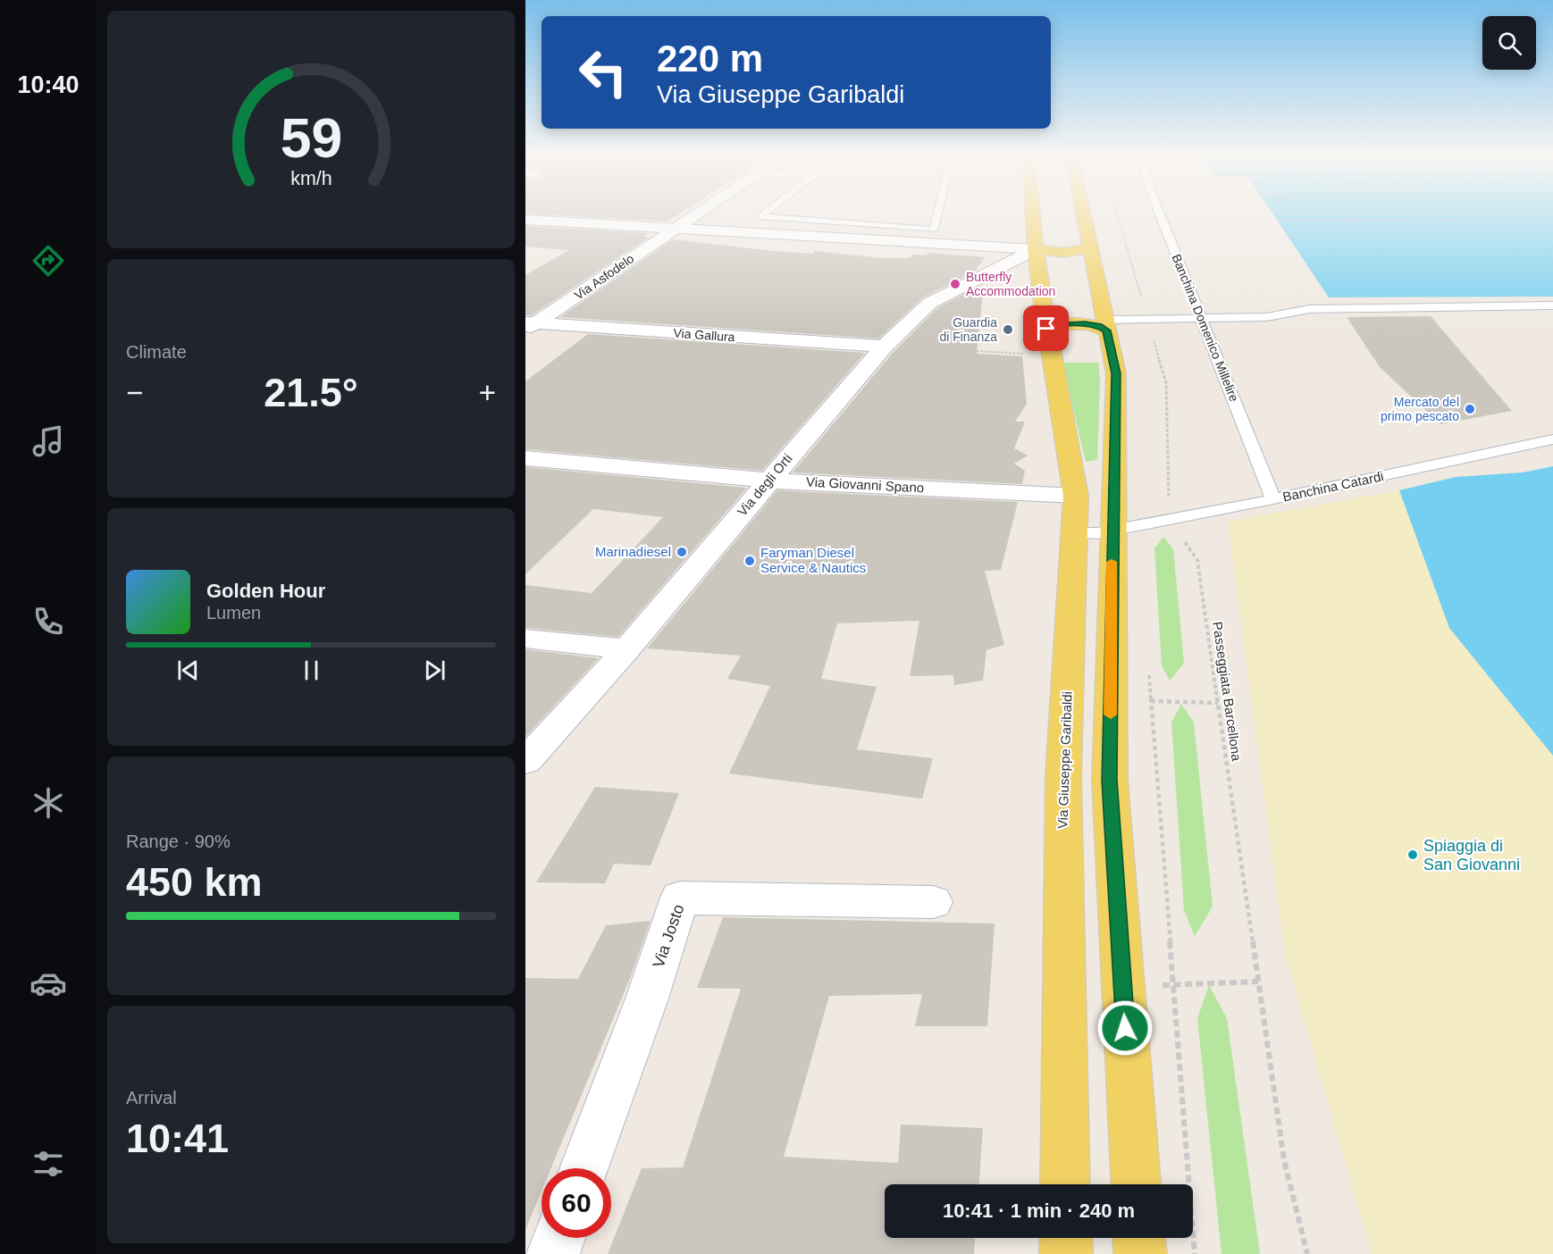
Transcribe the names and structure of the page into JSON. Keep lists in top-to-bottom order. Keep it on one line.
{"streets":{"main road":["Via Giuseppe Garibaldi"],"street":["Via Asfodelo","Via Gallura","Via degli Orti","Via Giovanni Spano","Via Josto"],"lane":["Banchina Domenico Millelire","Banchina Catardi"],"path":["Passeggiata Barcellona"]},"crossings":[["Via Asfodelo","Via Gallura"],["Banchina Domenico Millelire","Banchina Catardi"],["Via Gallura","Via degli Orti"],["Via degli Orti","Via Giovanni Spano"],["Via degli Orti","Via Giuseppe Garibaldi"],["Via Giovanni Spano","Banchina Catardi"],["Via Giovanni Spano","Via Giuseppe Garibaldi"],["Banchina Catardi","Passeggiata Barcellona"],["Banchina Catardi","Via Giuseppe Garibaldi"]],"places":["Butterfly Accommodation","Guardia di Finanza","Mercato del primo pescato","Marinadiesel","Faryman Diesel Service & Nautics","Spiaggia di San Giovanni"],"page":{"tabs":"10:40","turn":["220 m","Via Giuseppe Garibaldi"],"tile":["Climate",["Range · 90%","450 km"],["Arrival","10:41"]],"heat":["−","21.5°","+"],"song":["Golden Hour","Lumen"],"limit":"60","trip":"10:41 · 1 min · 240 m","gauge":["59","km/h"]}}
